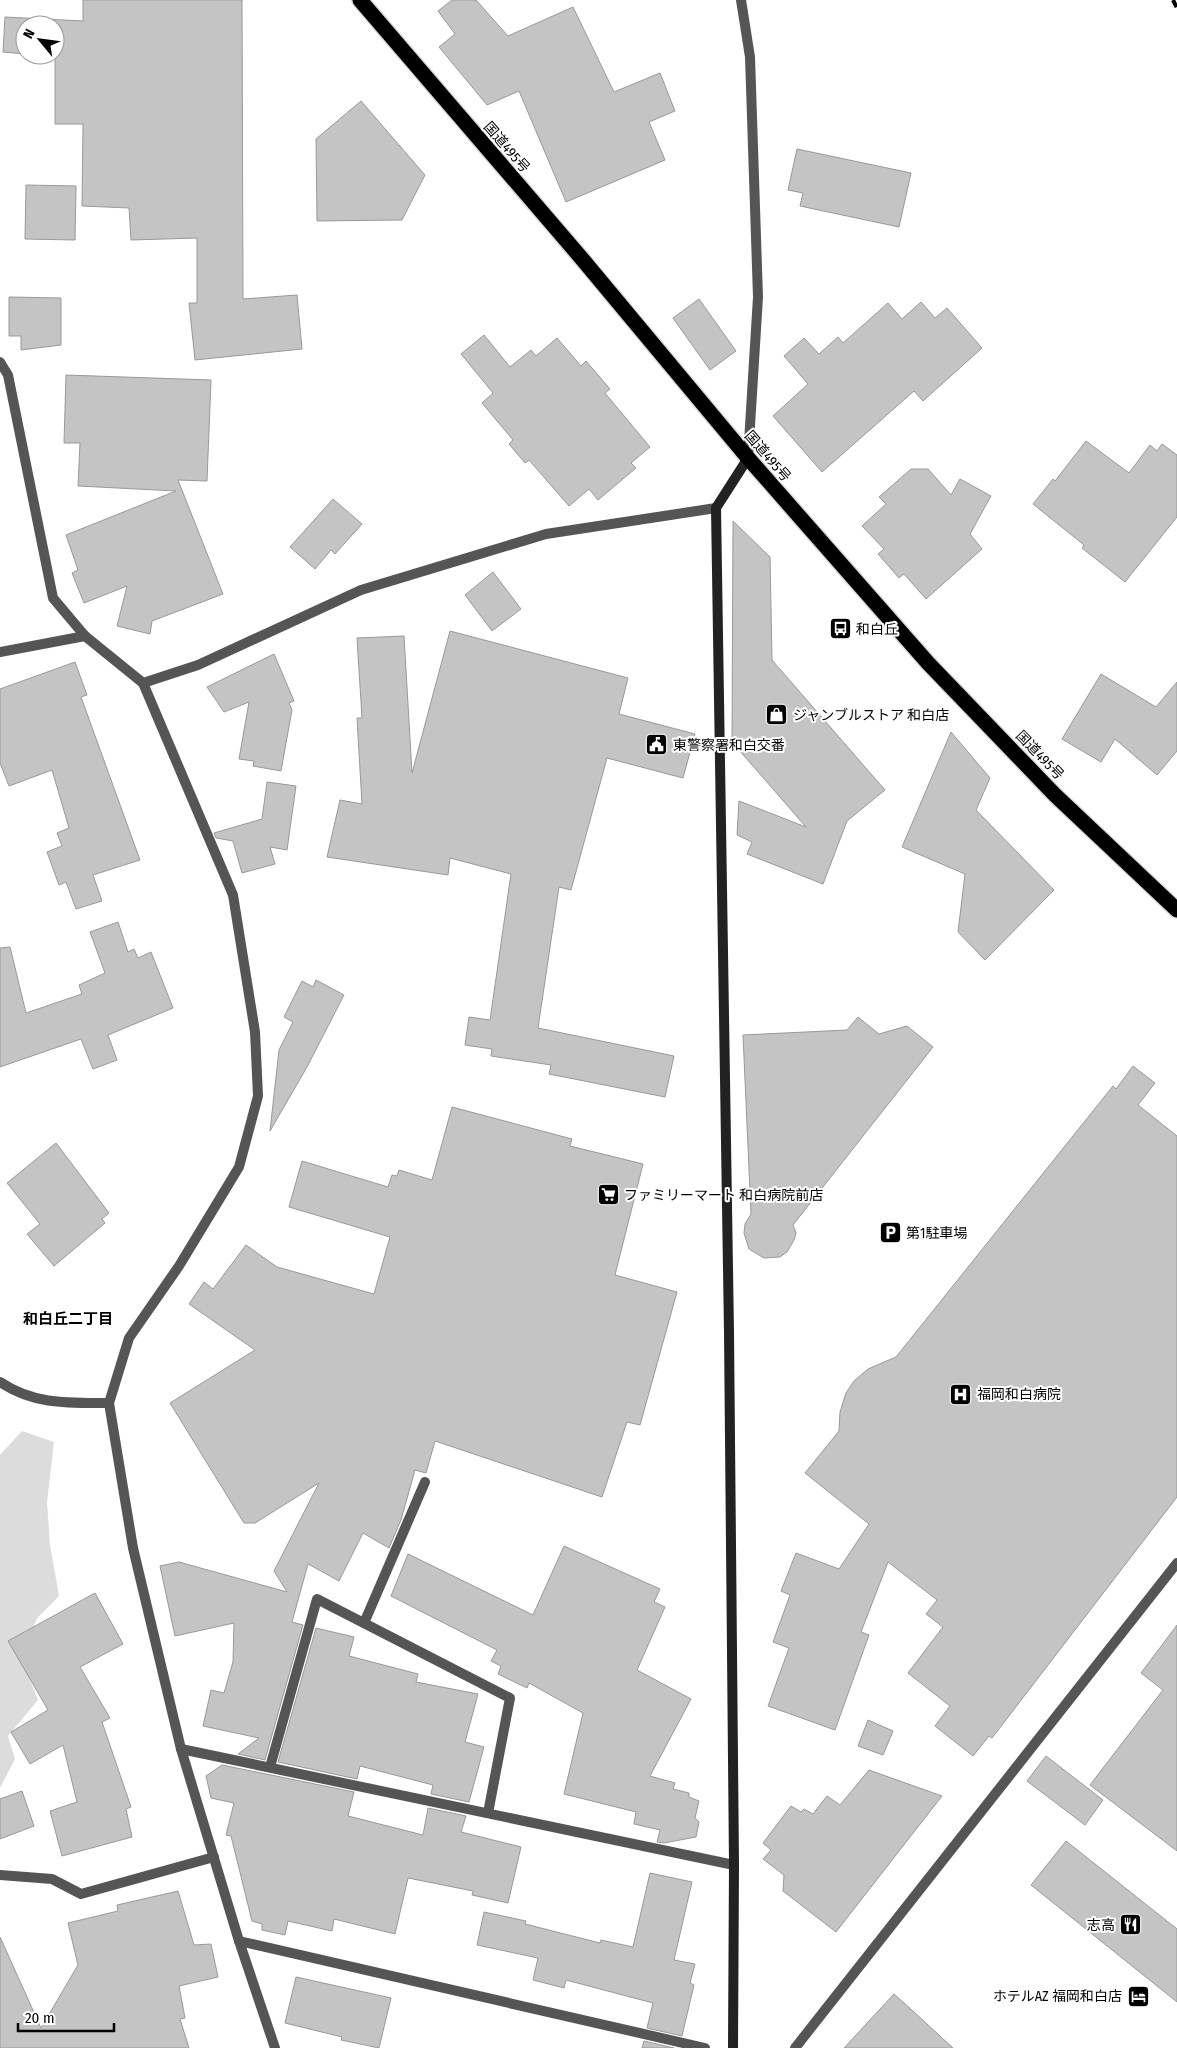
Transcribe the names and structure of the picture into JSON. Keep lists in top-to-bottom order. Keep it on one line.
{"streets":{"highway":["国道495号"]},"districts":["和白丘二丁目"],"places":{"bus stop":["和白丘"],"shop":["ジャンブルストア 和白店"],"public building":["東警察署和白交番"],"supermarket":["ファミリーマート 和白病院前店"],"parking":["第1駐車場"],"hospital":["福岡和白病院"],"restaurant":["志高"],"hotel":["ホテルAZ 福岡和白店"]},"scale_bar":"20 m","north":"top left"}
